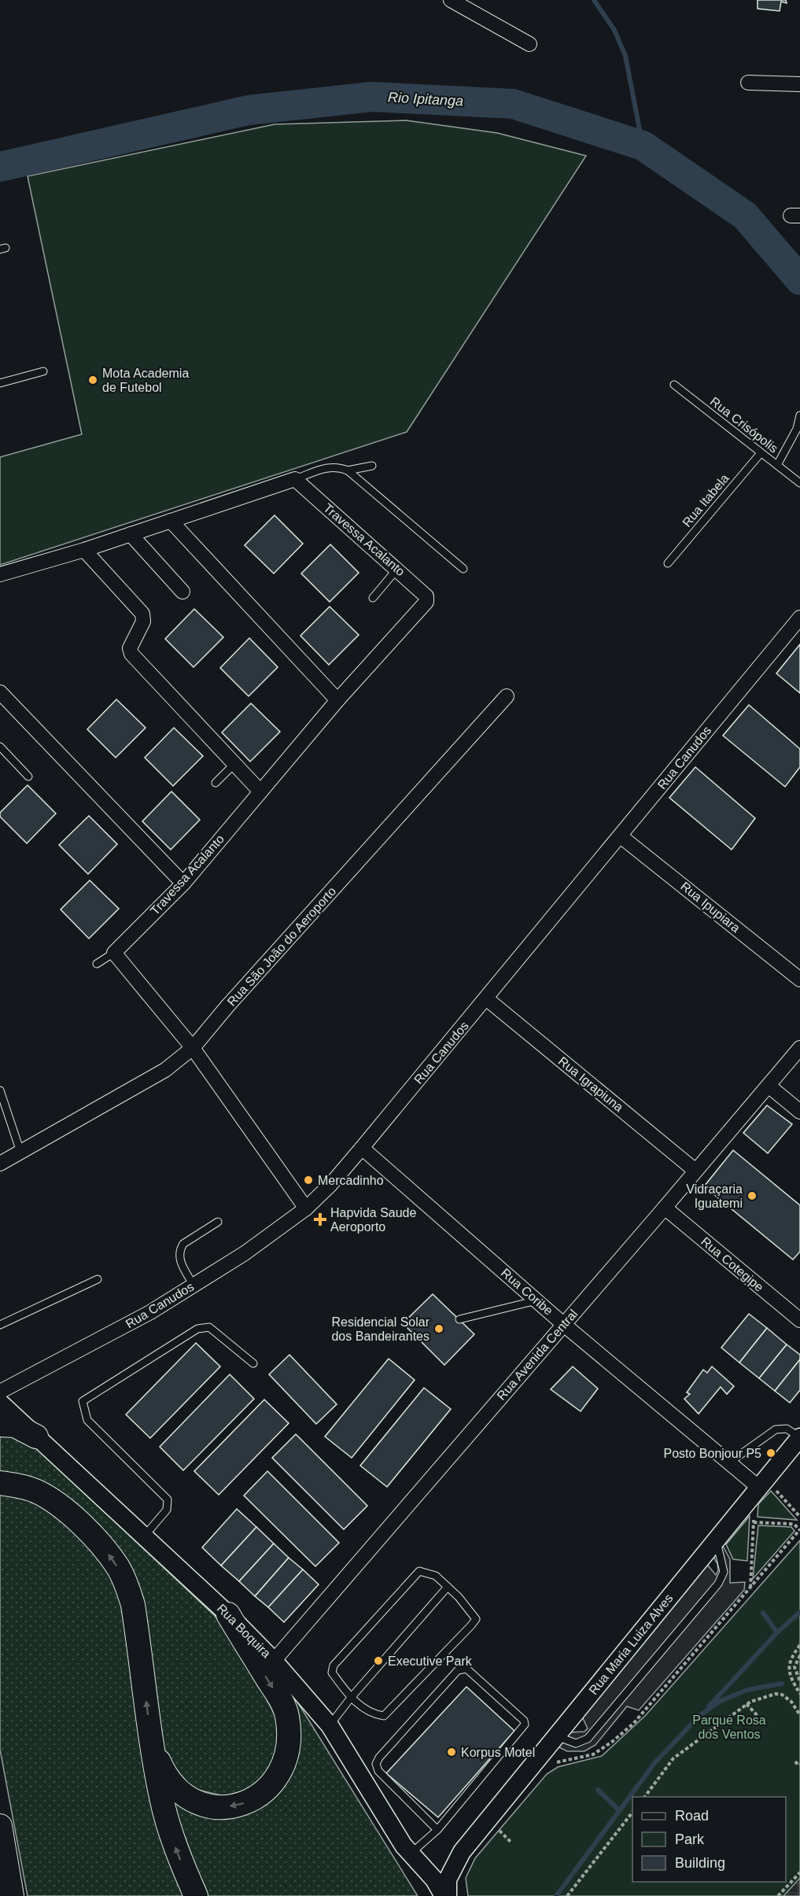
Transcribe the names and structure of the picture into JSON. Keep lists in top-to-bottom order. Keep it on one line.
{"streets":{"street":["Travessa Acalanto","Rua Canudos","Rua Ipupiara","Rua São João do Aeroporto","Rua Igrapiuna","Rua Cotegipe","Rua Coribe","Rua Avenida Central","Rua Boquira","Rua Maria Luiza Alves"],"lane":["Rua Crisópolis","Rua Itabela"]},"crossings":[["Rua Crisópolis","Rua Itabela"],["Rua Canudos","Rua Ipupiara"],["Rua Canudos","Rua Igrapiuna"],["Rua Canudos","Rua Coribe"],["Rua Igrapiuna","Rua Avenida Central"],["Rua Cotegipe","Rua Avenida Central"],["Rua Coribe","Rua Avenida Central"],["Rua Coribe","Rua Maria Luiza Alves"],["Rua Avenida Central","Rua Boquira"],["Rua Boquira","Rua Maria Luiza Alves"]],"water":["Rio Ipitanga"],"parks":["Parque Rosa dos Ventos"],"places":{"other":["Mota Academia de Futebol","Mercadinho","Vidraçaria Iguatemi","Residencial Solar dos Bandeirantes","Posto Bonjour P5","Executive Park","Korpus Motel"],"health":["Hapvida Saude Aeroporto"]},"legend":["Road","Park","Building"]}
